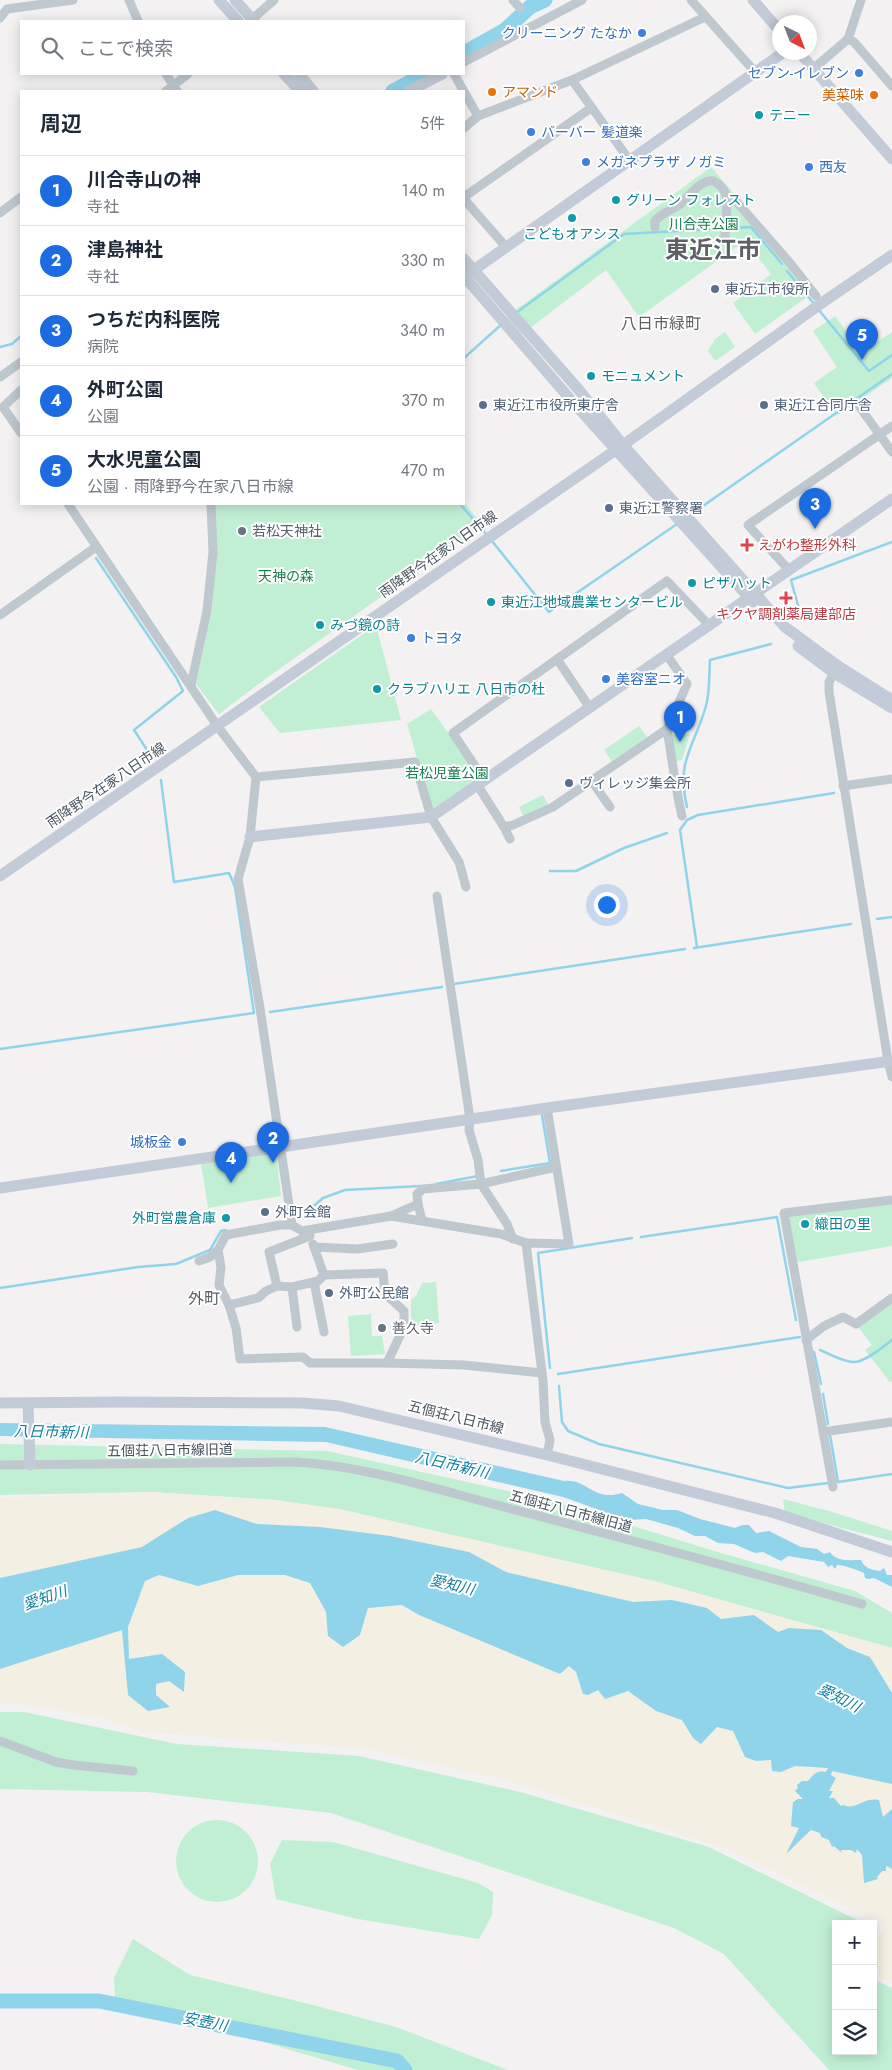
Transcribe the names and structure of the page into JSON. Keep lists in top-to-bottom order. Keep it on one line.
{"streets":{"street":["雨降野今在家八日市線","五個荘八日市線","五個荘八日市線旧道"]},"districts":["東近江市","八日市緑町","外町"],"water":["八日市新川","愛知川","安壺川"],"parks":["川合寺公園","天神の森","若松児童公園"],"places":{"other":["クリーニング たなか","セブン-イレブン","アマンド","美菜味","テニー","バーバー 髪道楽","メガネプラザ ノガミ","西友","グリーン フォレスト","こどもオアシス","東近江市役所","モニュメント","東近江市役所東庁舎","東近江合同庁舎","東近江警察署","若松天神社","ピザハット","東近江地域農業センタービル","みづ鏡の詩","トヨタ","美容室ニオ","クラブハリエ 八日市の杜","ヴィレッジ集会所","城板金","外町会館","外町営農倉庫","織田の里","外町公民館","善久寺"],"health":["えがわ整形外科","キクヤ調剤薬局建部店"]},"north":"bottom right","page":{"search":"ここで検索","heading":["周辺","5件"],"list":[{"mark":"1","name":"川合寺山の神","note":"寺社","value":"140 m"},{"mark":"2","name":"津島神社","note":"寺社","value":"330 m"},{"mark":"3","name":"つちだ内科医院","note":"病院","value":"340 m"},{"mark":"4","name":"外町公園","note":"公園","value":"370 m"},{"mark":"5","name":"大水児童公園","note":"公園 · 雨降野今在家八日市線","value":"470 m"}],"pins":["5","3","1","2","4"],"map_buttons":["+","−"]}}
